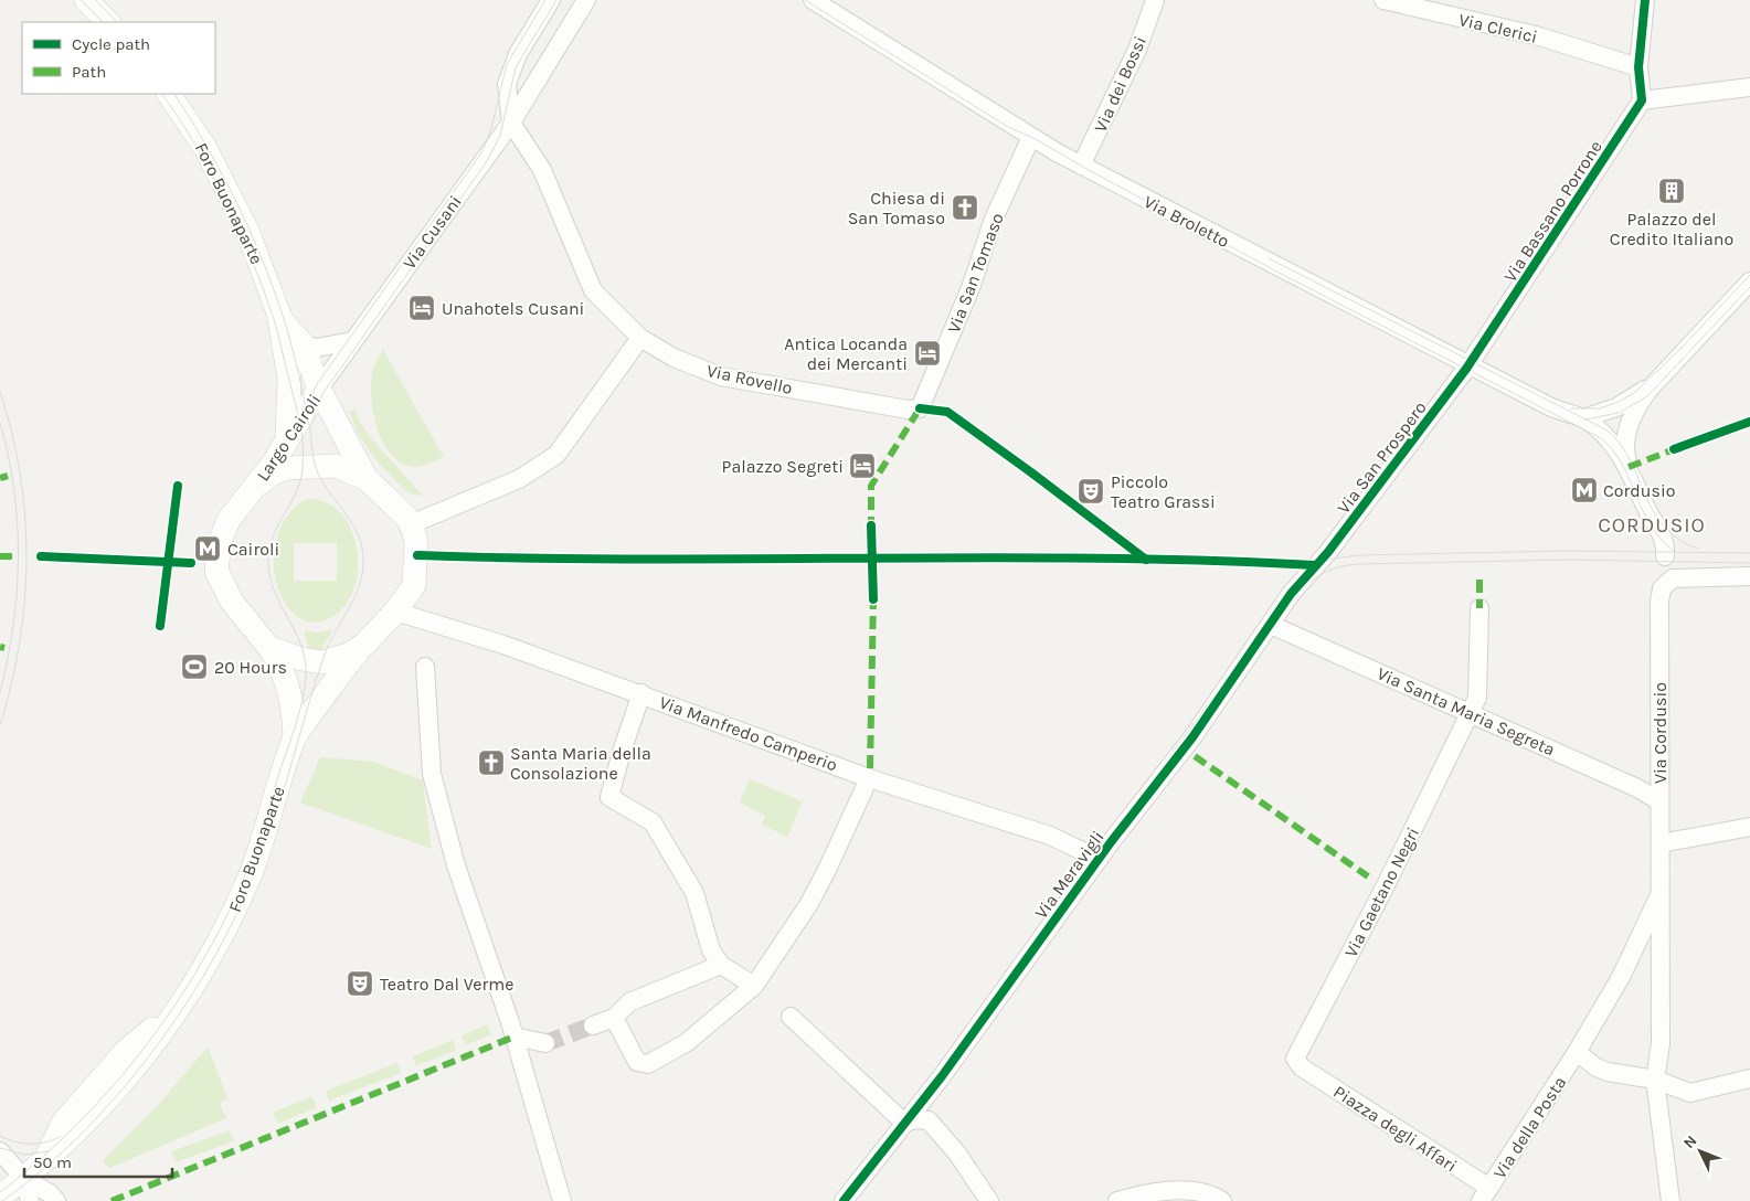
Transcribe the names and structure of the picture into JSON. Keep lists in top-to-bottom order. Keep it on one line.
{"streets":{"street":["Via Clerici","Via dei Bossi","Foro Buonaparte","Via Bassano Porrone","Via Broletto","Via Cusani","Via San Tomaso","Via Rovello","Largo Cairoli","Via San Prospero","Via Santa Maria Segreta","Via Manfredo Camperio","Via Cordusio","Via Meravigli","Via Gaetano Negri","Via della Posta","Piazza degli Affari"]},"crossings":[["Via dei Bossi","Via Broletto"],["Foro Buonaparte","Via Cusani"],["Foro Buonaparte","Largo Cairoli"],["Foro Buonaparte","Via Manfredo Camperio"],["Via Bassano Porrone","Via Broletto"],["Via Bassano Porrone","Via San Prospero"],["Via Broletto","Via San Tomaso"],["Via Broletto","Via San Prospero"],["Via Cusani","Via Rovello"],["Via Cusani","Largo Cairoli"],["Via San Tomaso","Via Rovello"],["Largo Cairoli","Via Manfredo Camperio"],["Via San Prospero","Via Meravigli"],["Via Santa Maria Segreta","Via Cordusio"],["Via Santa Maria Segreta","Via Meravigli"],["Via Santa Maria Segreta","Via Gaetano Negri"],["Via Manfredo Camperio","Via Meravigli"],["Via Cordusio","Via della Posta"],["Via Gaetano Negri","Piazza degli Affari"],["Via della Posta","Piazza degli Affari"]],"districts":["CORDUSIO"],"places":{"building":["Palazzo del Credito Italiano"],"church":["Chiesa di San Tomaso","Santa Maria della Consolazione"],"hotel":["Unahotels Cusani","Antica Locanda dei Mercanti","Palazzo Segreti"],"metro station":["Cordusio","Cairoli"],"theatre":["Piccolo Teatro Grassi","Teatro Dal Verme"],"sports":["20 Hours"]},"legend":["Cycle path","Path"],"scale_bar":"50 m","north":"top left"}
